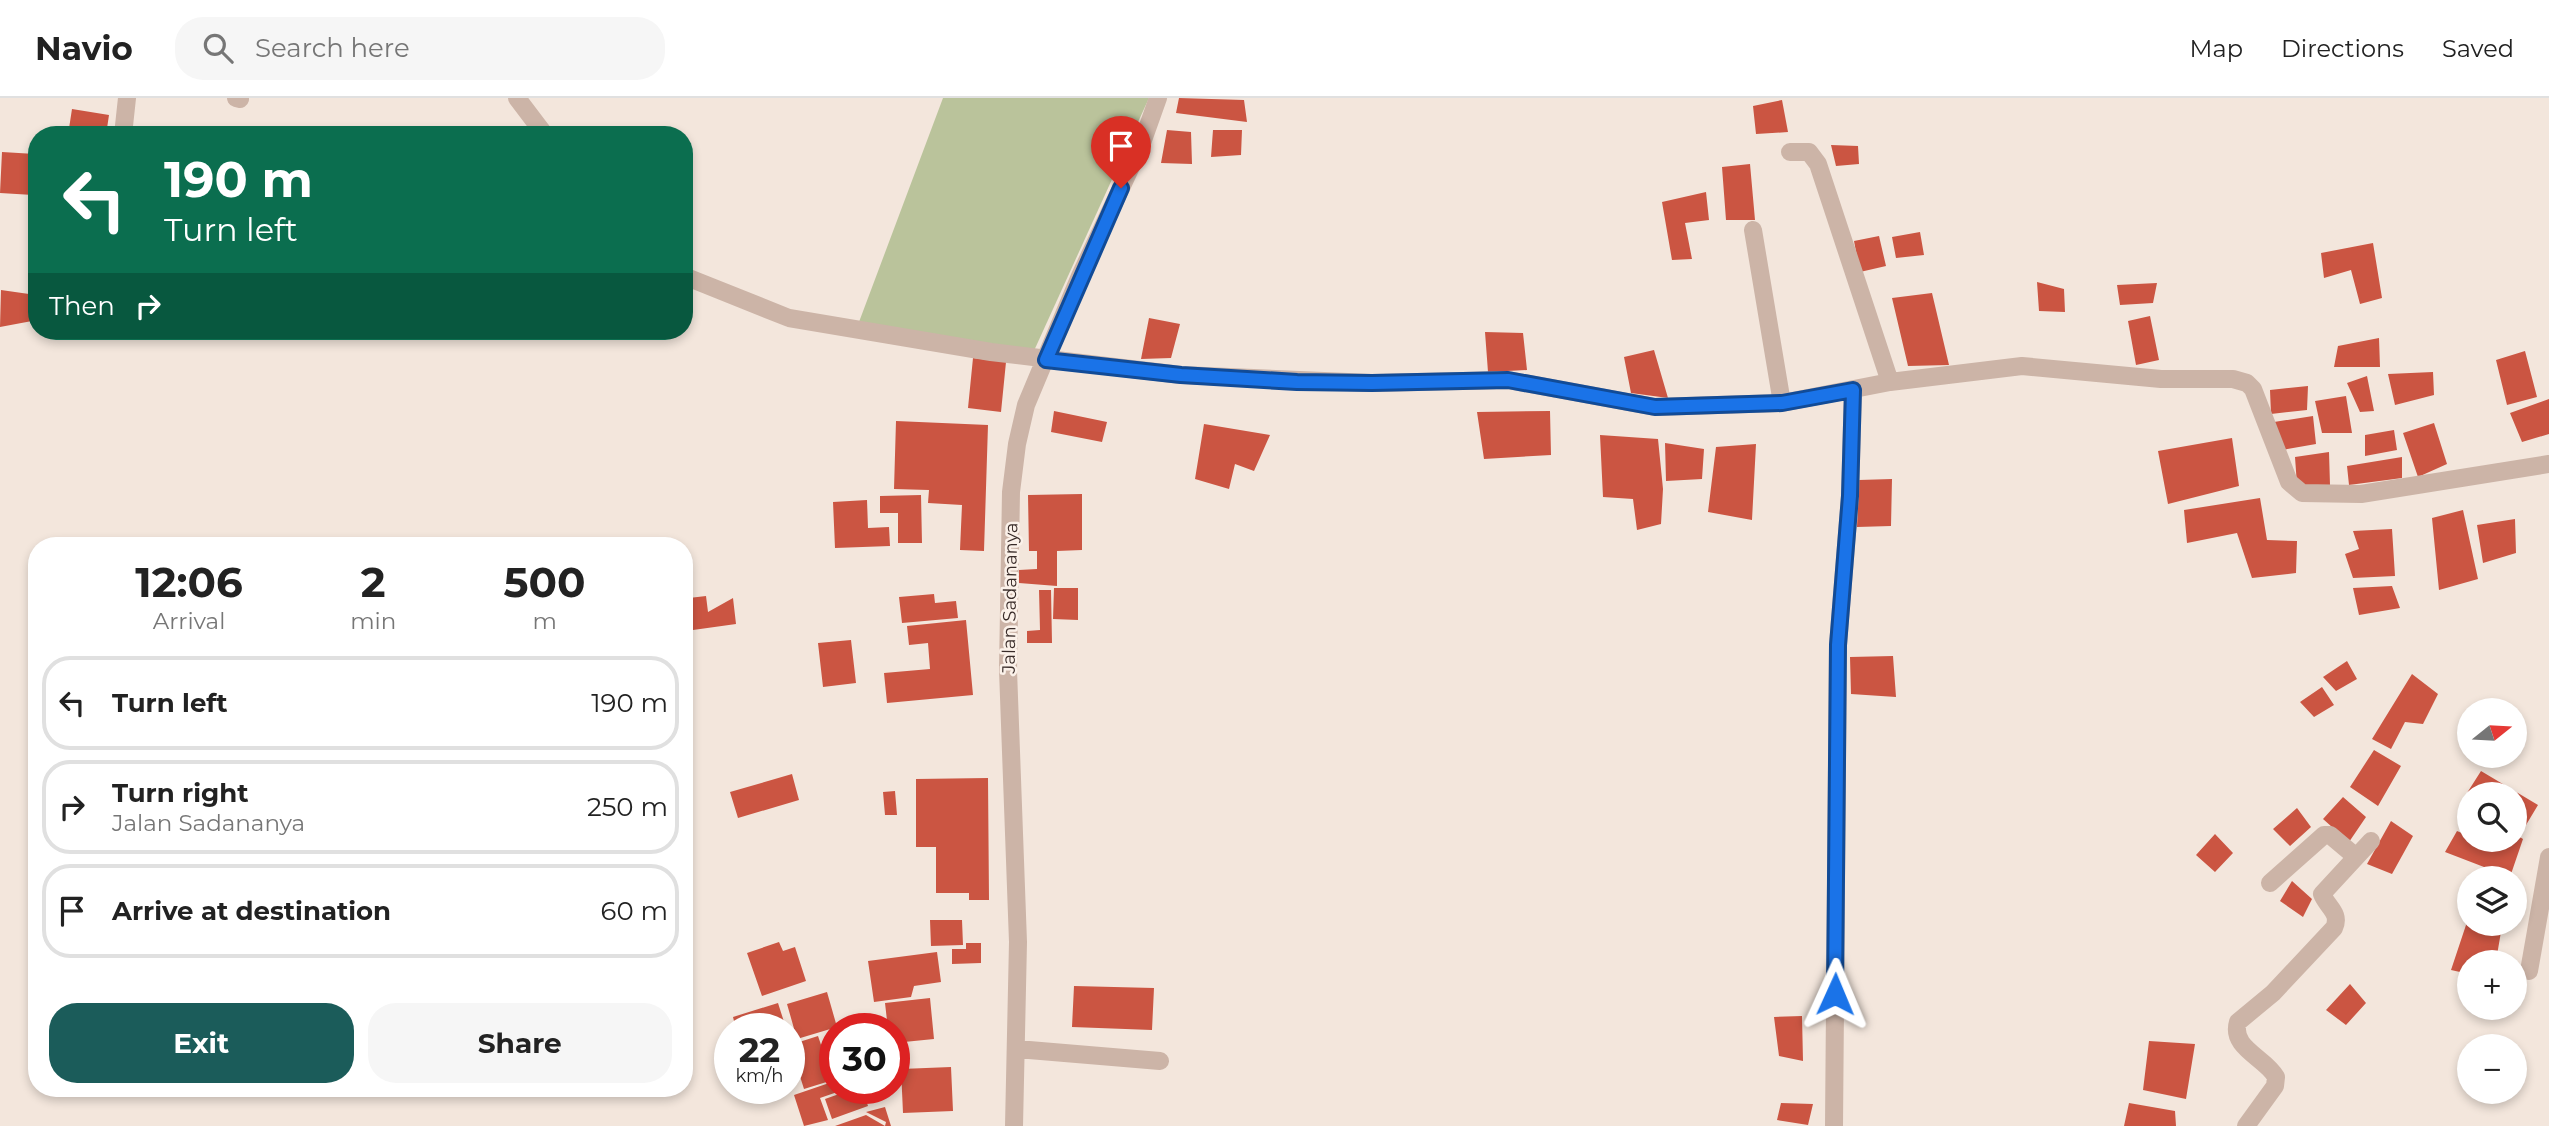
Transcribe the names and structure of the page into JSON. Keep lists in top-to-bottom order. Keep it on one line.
{"streets":{"street":["Jalan Sadananya"]},"north":"right","page":{"header":"Navio","search":"Search here","nav":["Map","Directions","Saved"],"turn":["190 m","Turn left"],"then":"Then","eta":["12:06","Arrival","2","min","500","m"],"list":[{"name":"Turn left","value":"190 m"},{"name":"Turn right","note":"Jalan Sadananya","value":"250 m"},{"name":"Arrive at destination","value":"60 m"}],"map_buttons":["+","−"],"buttons":["Exit","Share"],"speed":"22 km/h","limit":"30"}}
